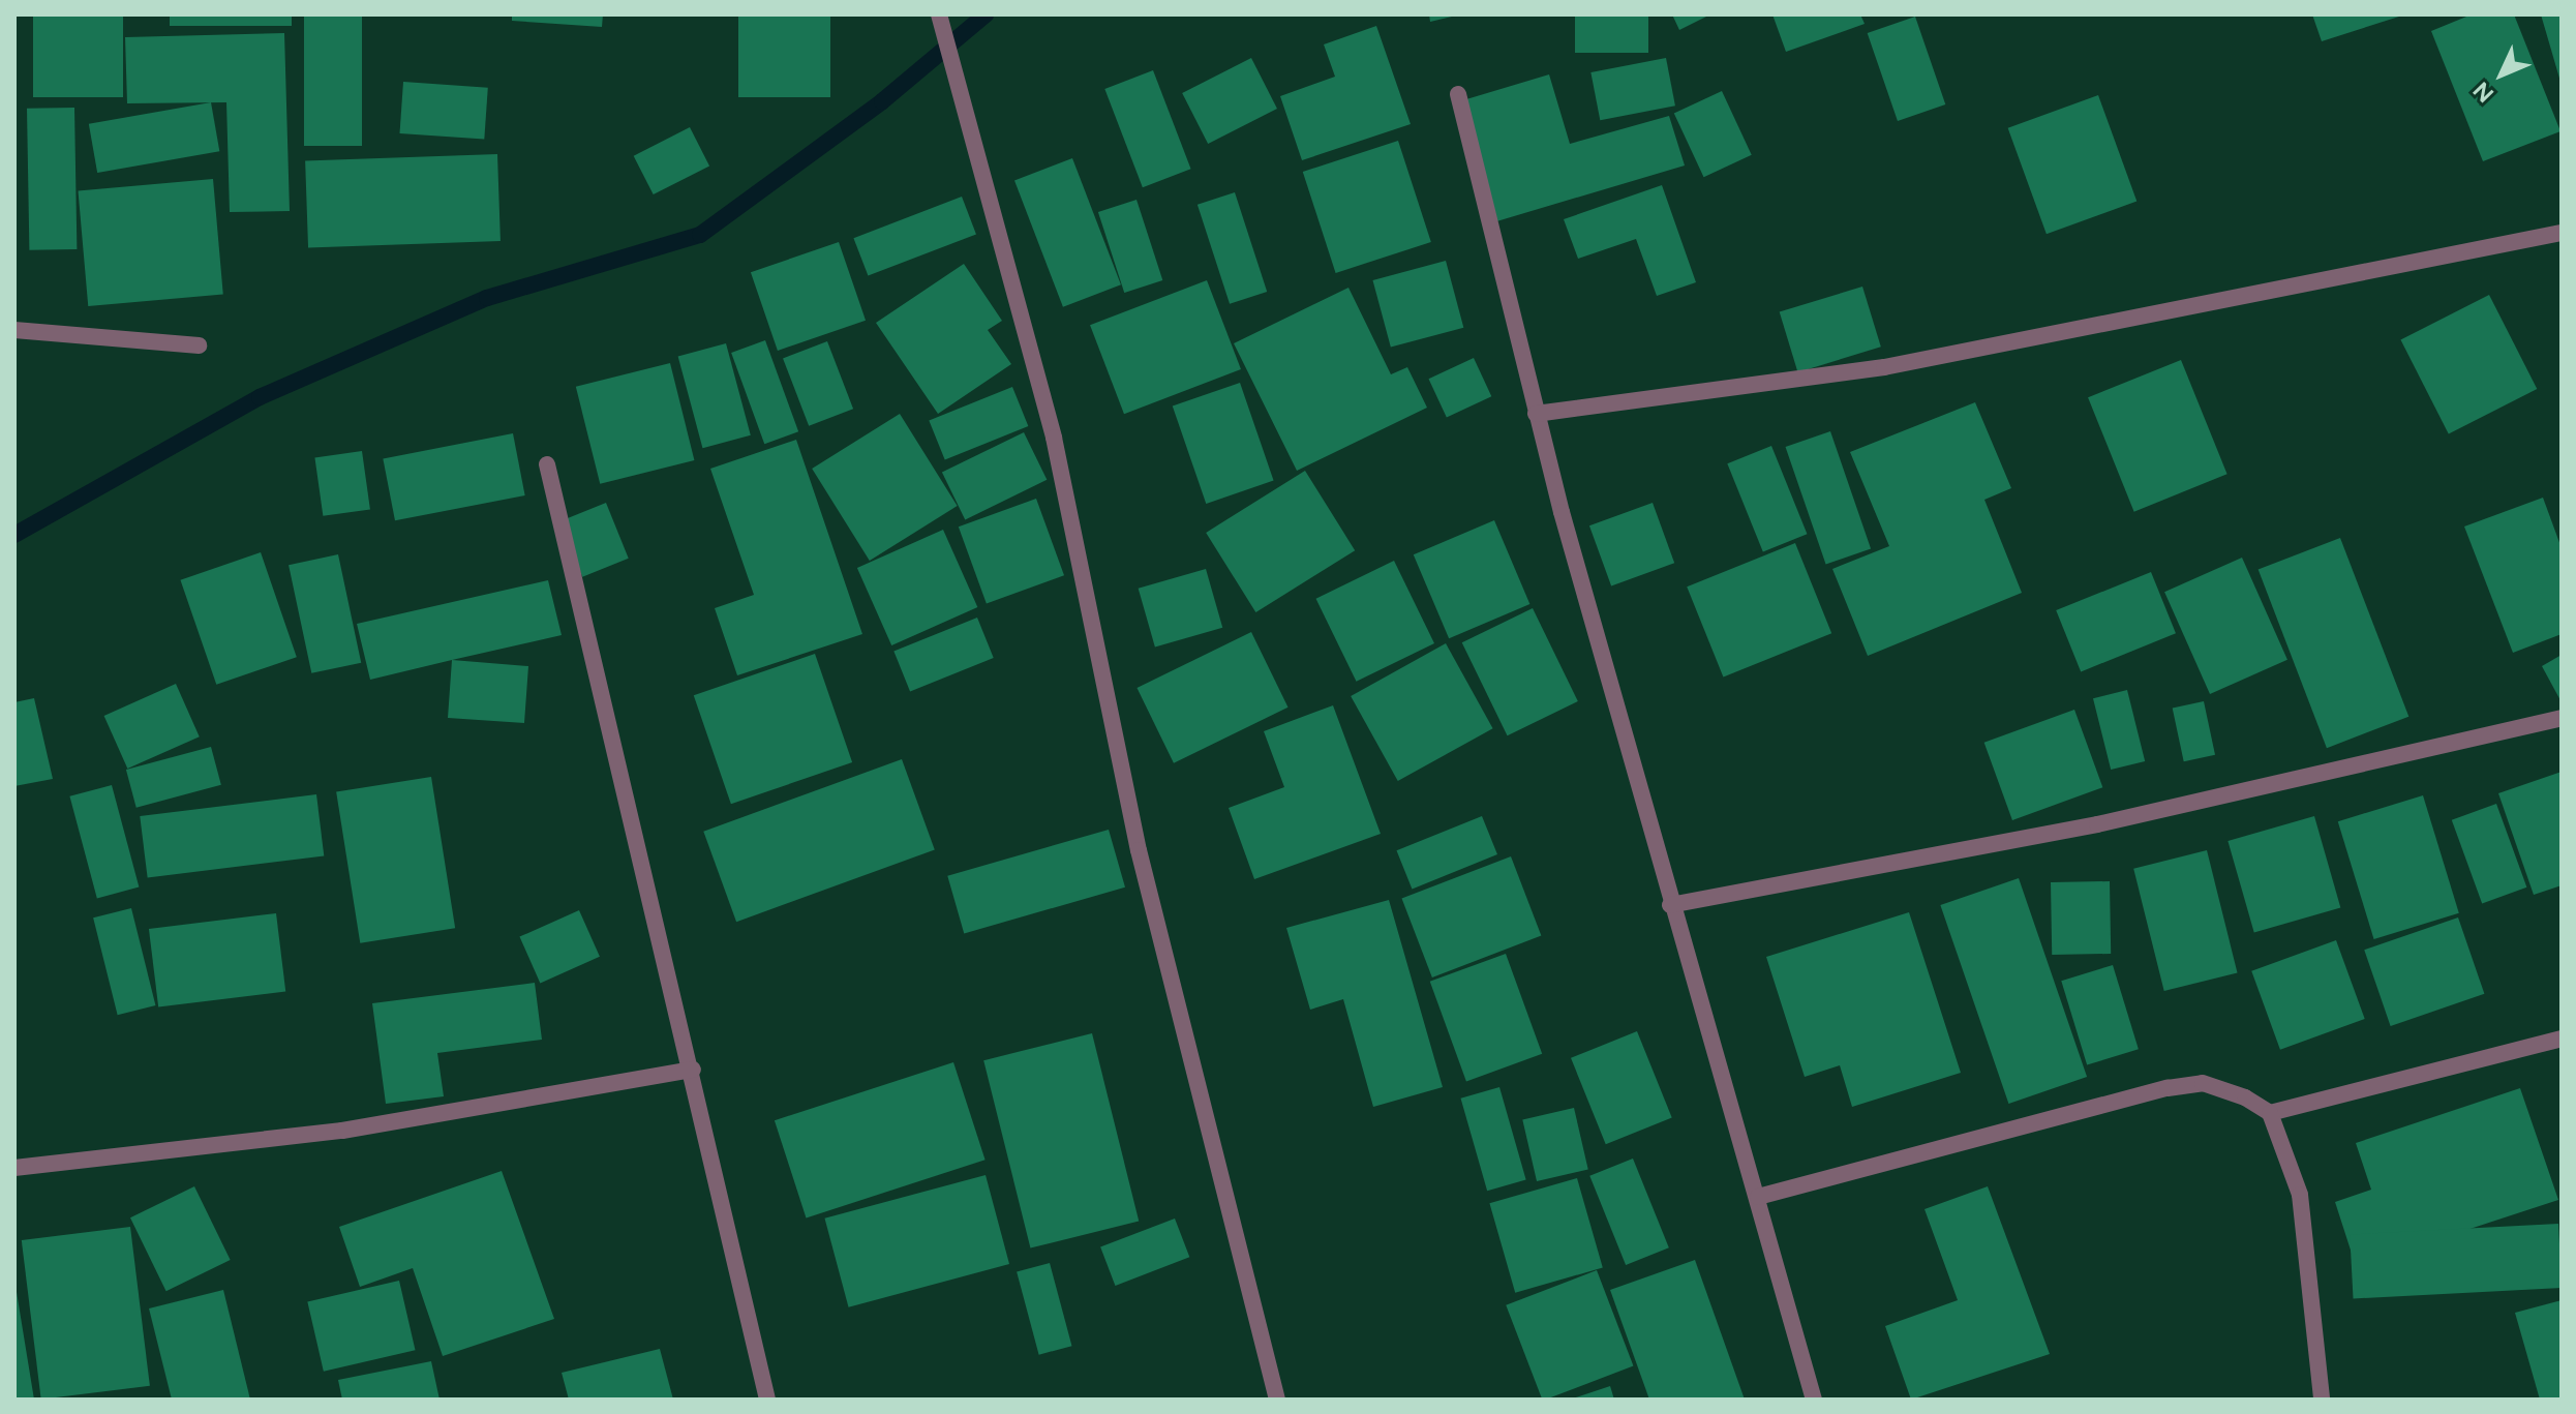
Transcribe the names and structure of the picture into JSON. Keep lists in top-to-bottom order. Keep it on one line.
{"north":"bottom left"}
